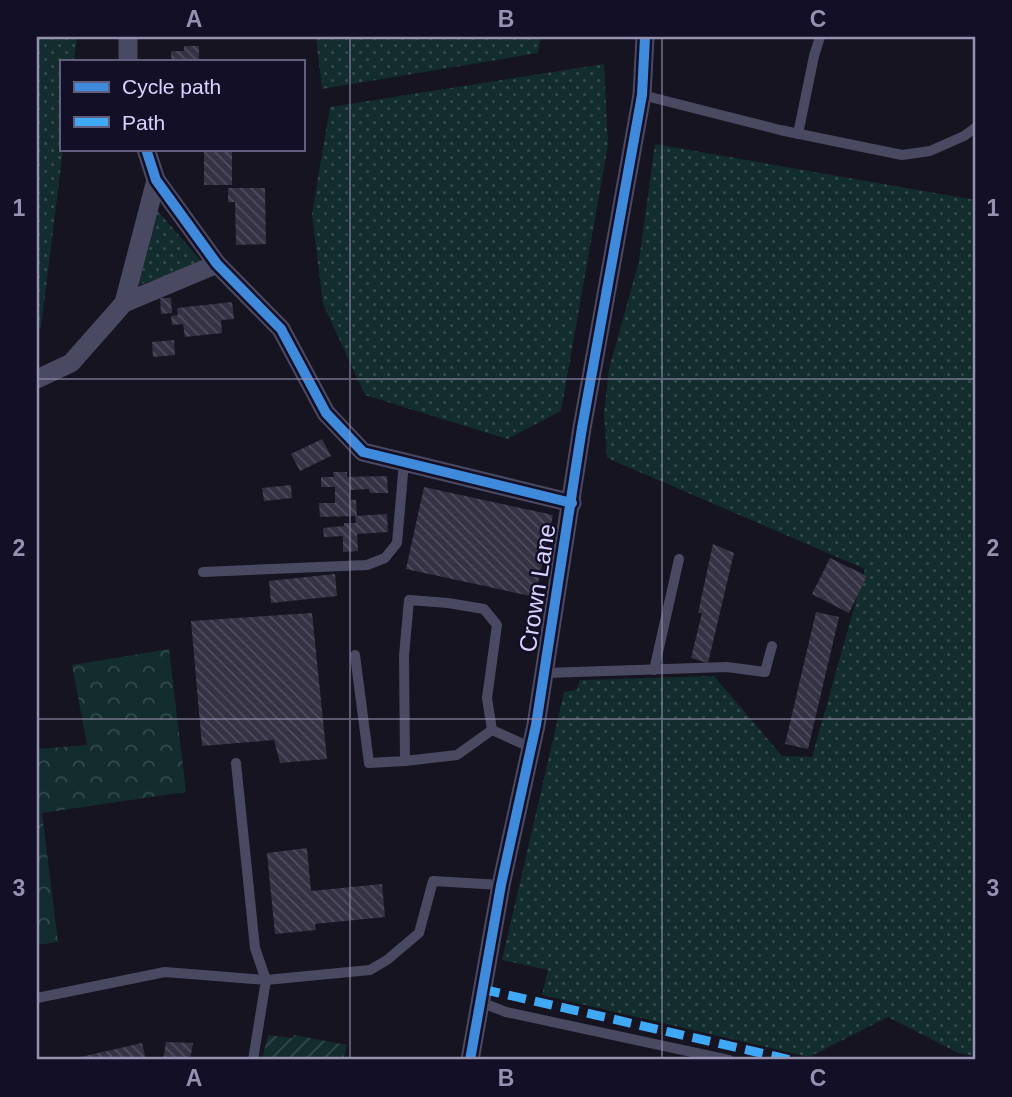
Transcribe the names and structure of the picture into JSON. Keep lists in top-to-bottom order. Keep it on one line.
{"streets":{"street":["Crown Lane"]},"legend":["Cycle path","Path"],"grid":{"columns":["A","B","C"],"rows":["1","2","3"]}}
